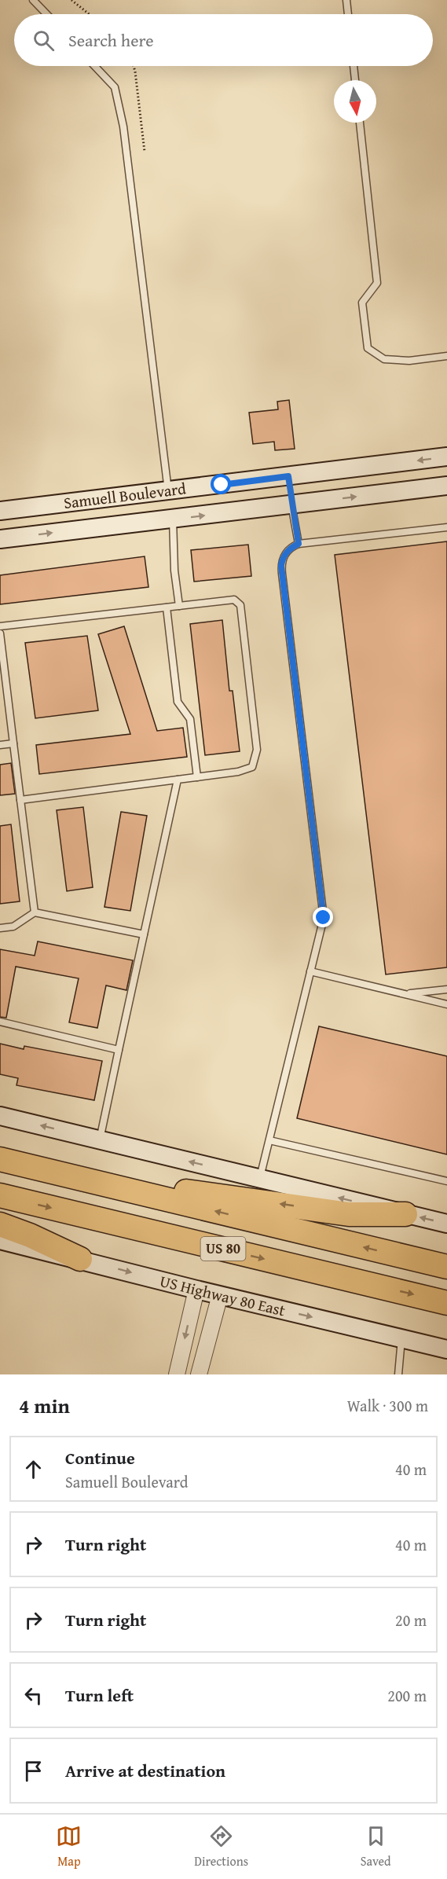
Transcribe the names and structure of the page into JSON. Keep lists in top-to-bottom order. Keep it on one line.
{"streets":{"highway":["US 80"],"main road":["Samuell Boulevard","US Highway 80 East"]},"north":"bottom","page":{"search":"Search here","heading":["4 min","Walk · 300 m"],"list":[["Continue","Samuell Boulevard","40 m"],["Turn right","40 m"],["Turn right","20 m"],["Turn left","200 m"],"Arrive at destination"],"nav":["Map","Directions","Saved"]}}
